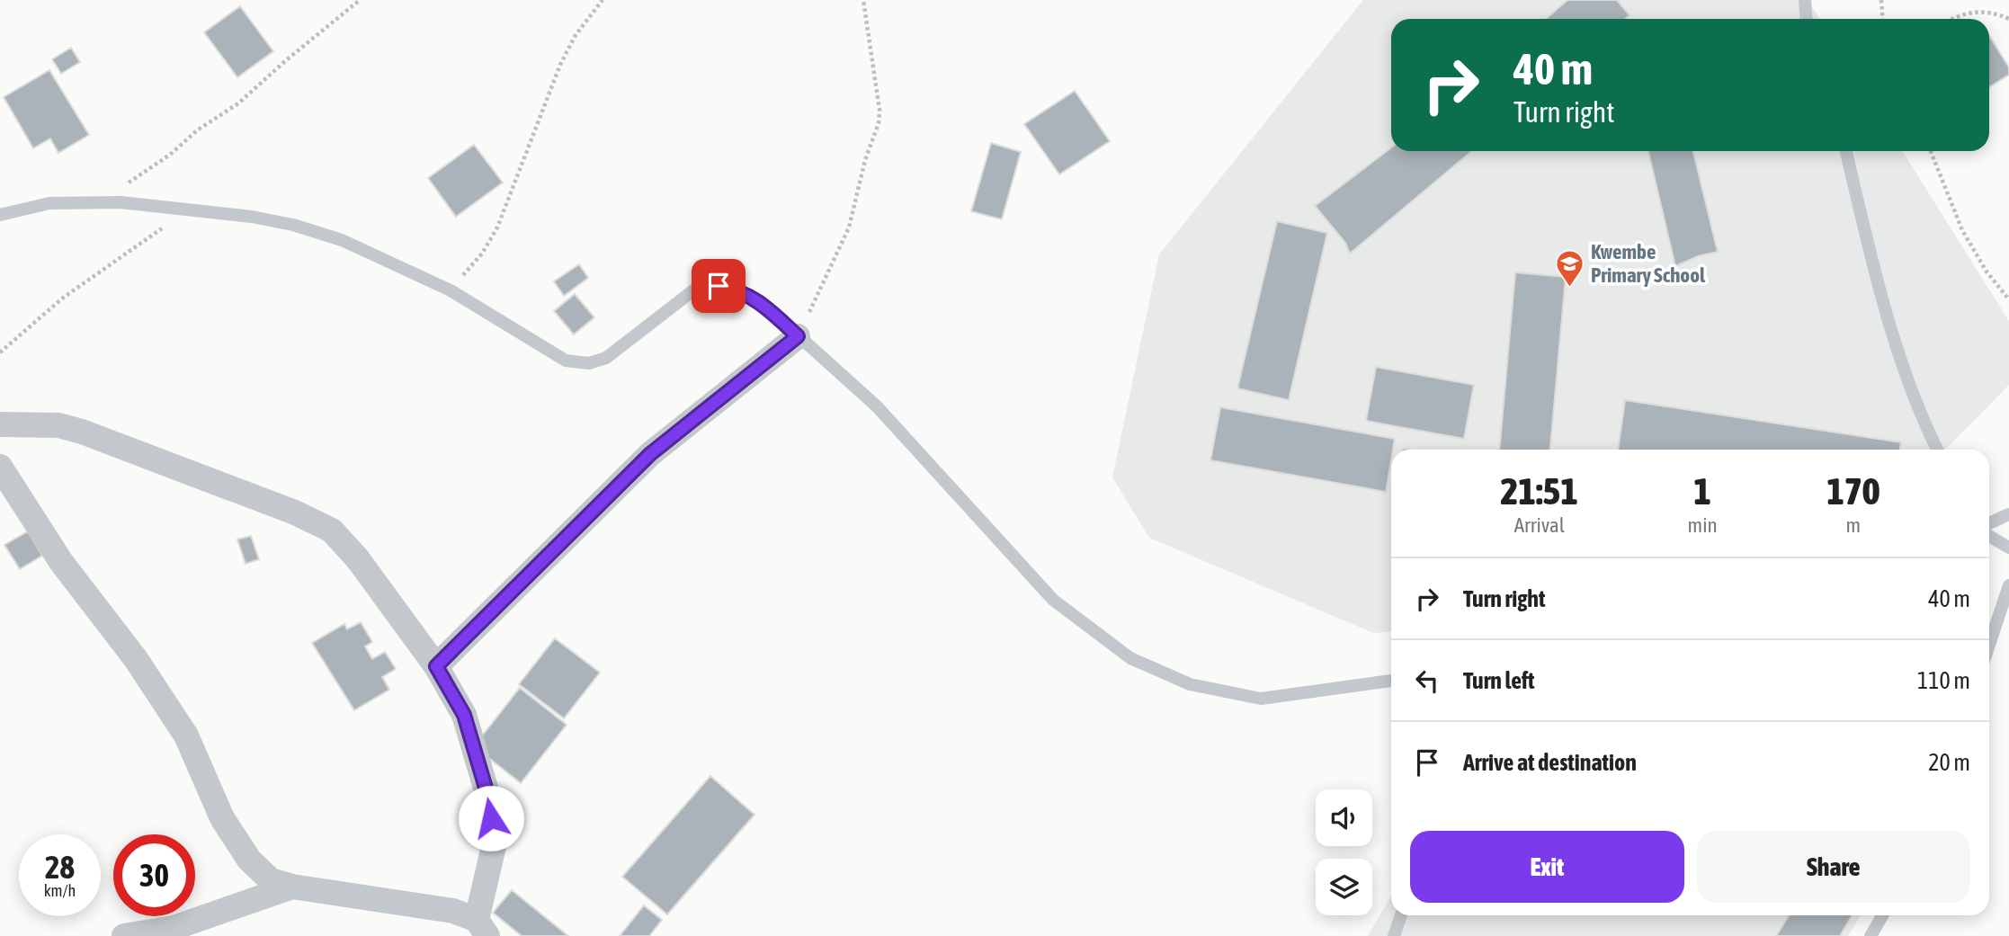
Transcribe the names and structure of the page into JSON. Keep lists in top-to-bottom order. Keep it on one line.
{"places":{"school or university":["Kwembe Primary School"]},"page":{"turn":["40 m","Turn right"],"eta":["21:51","Arrival","1","min","170","m"],"list":[{"name":"Turn right","value":"40 m"},{"name":"Turn left","value":"110 m"},{"name":"Arrive at destination","value":"20 m"}],"buttons":["Exit","Share"],"speed":"28 km/h","limit":"30"}}
